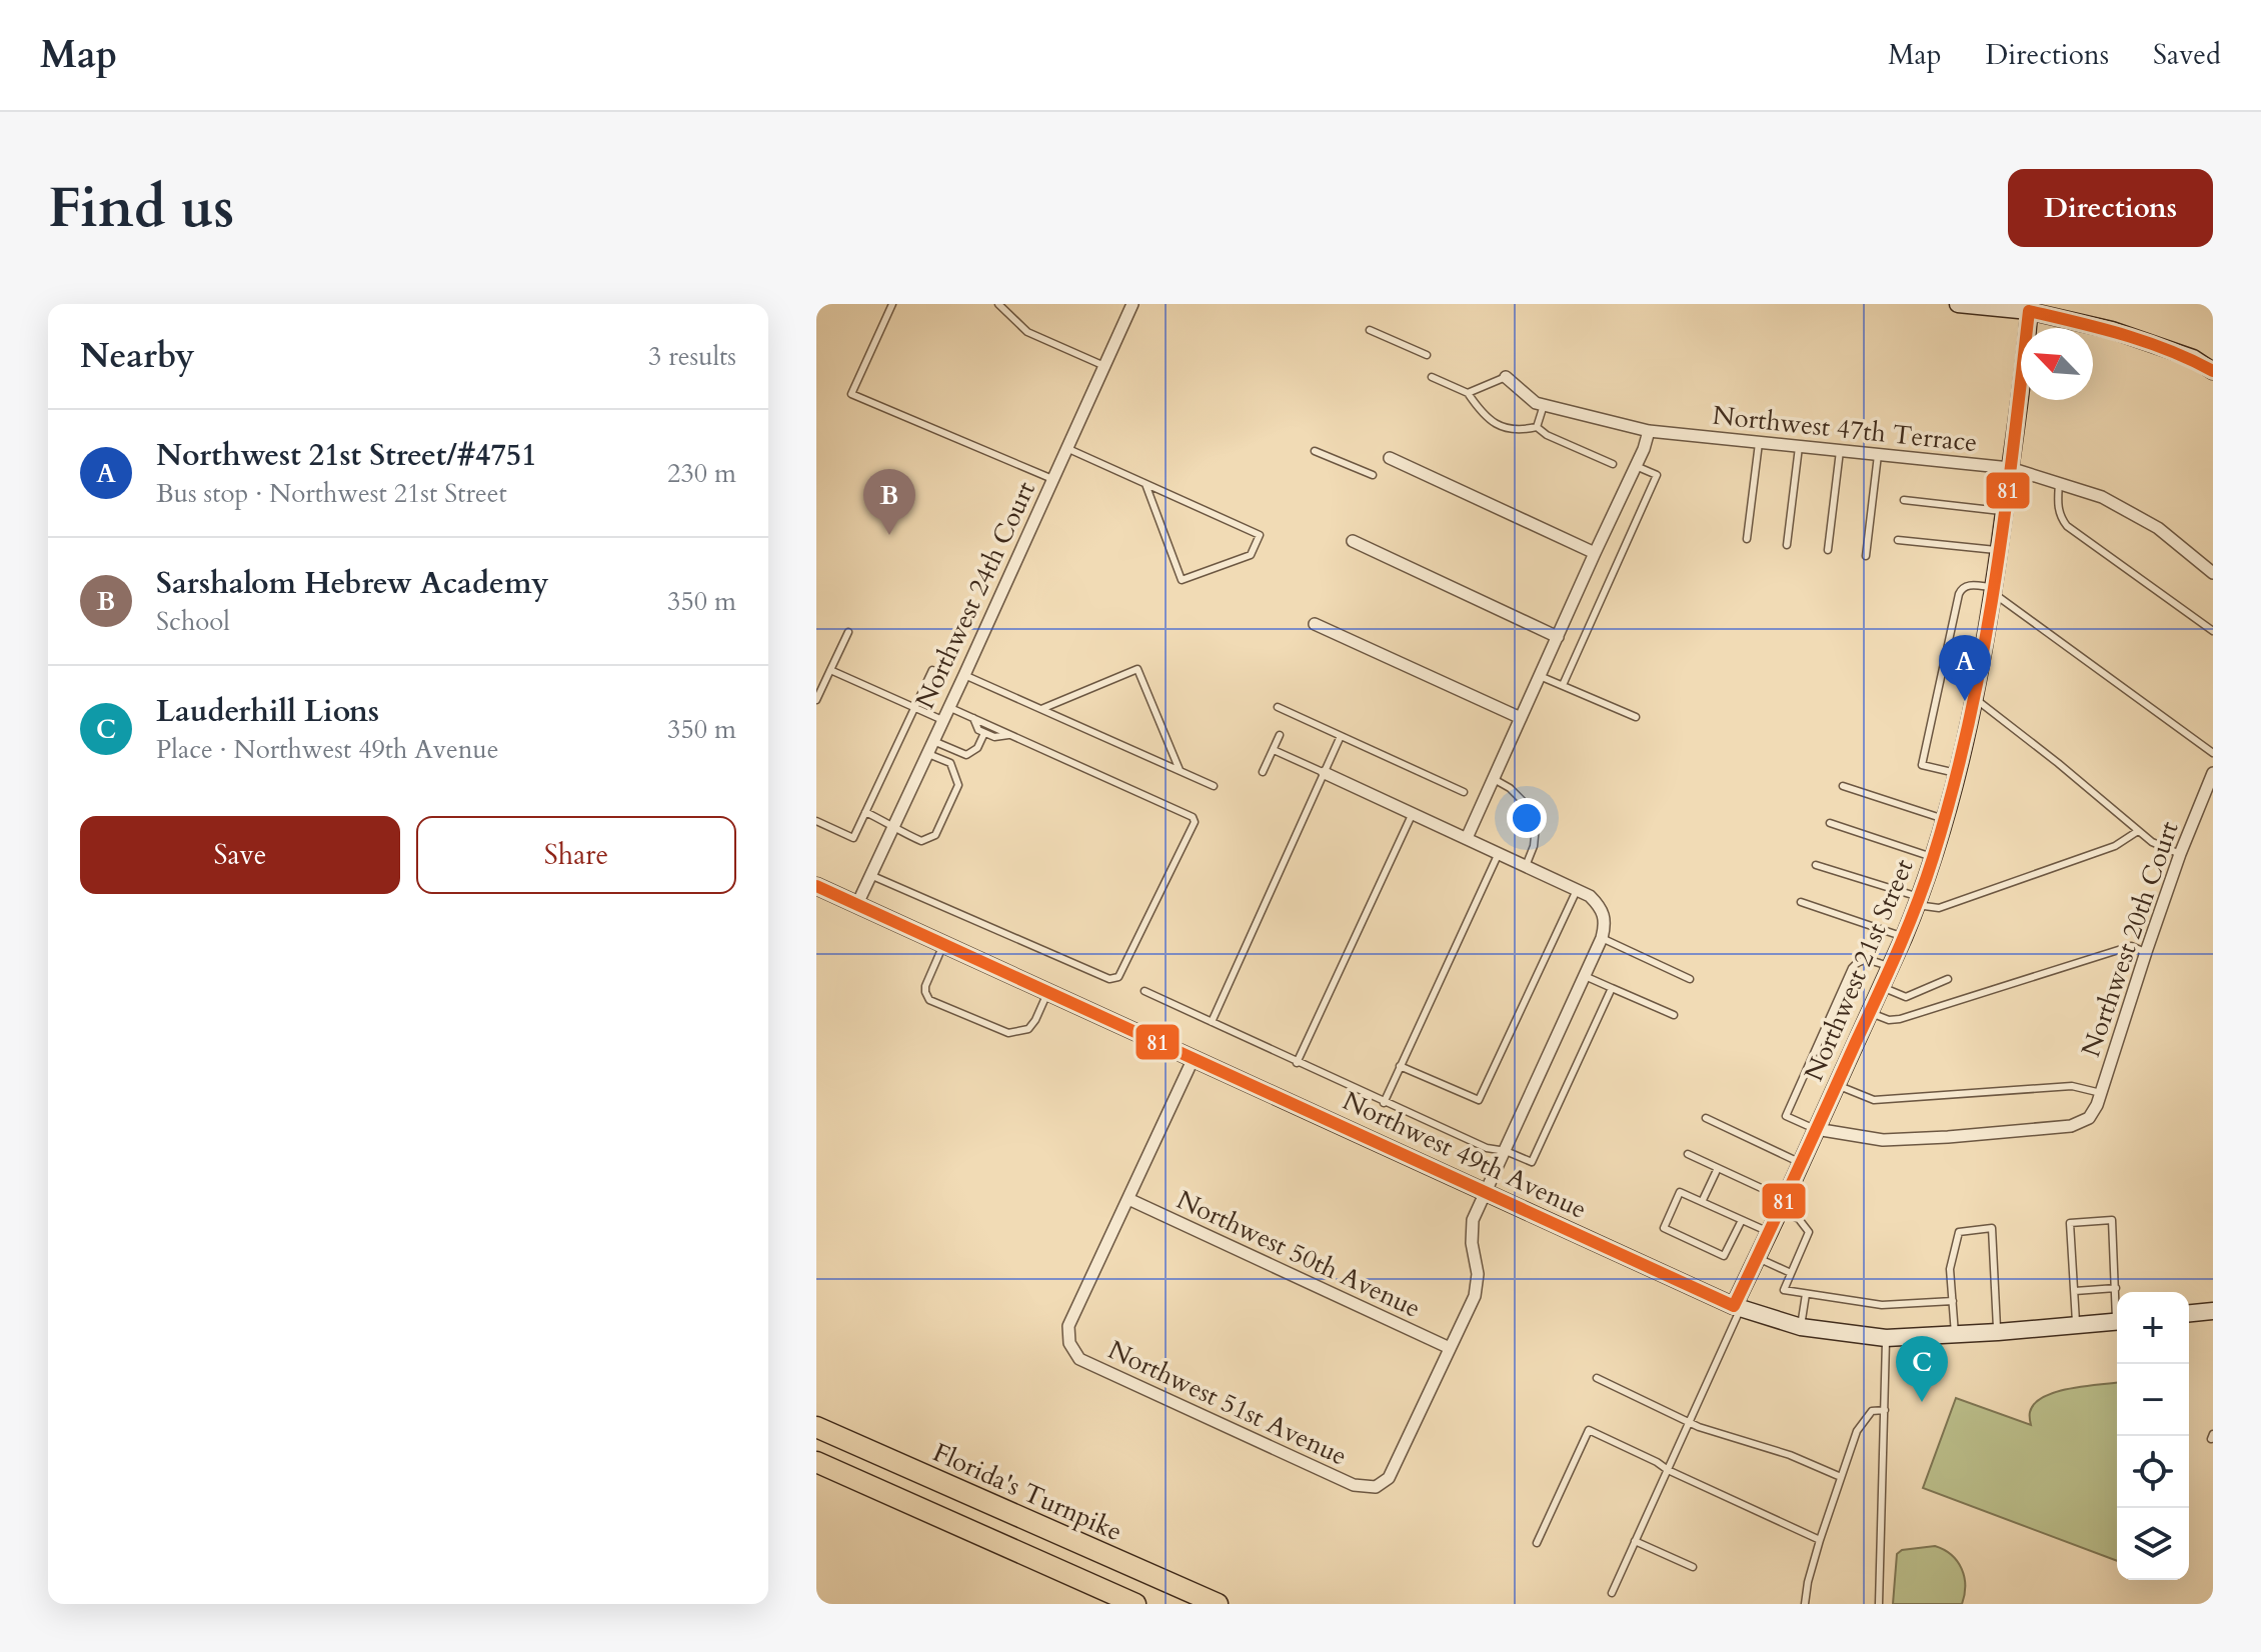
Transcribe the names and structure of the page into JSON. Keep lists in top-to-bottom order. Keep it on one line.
{"streets":{"highway":["Florida's Turnpike"],"street":["Northwest 47th Terrace","Northwest 24th Court","Northwest 20th Court","Northwest 21st Street","Northwest 49th Avenue","Northwest 50th Avenue","Northwest 51st Avenue"]},"crossings":[["Northwest 47th Terrace","Northwest 21st Street"],["Northwest 24th Court","Northwest 49th Avenue"],["Northwest 20th Court","Northwest 21st Street"],["Northwest 21st Street","Northwest 49th Avenue"],["Northwest 50th Avenue","Northwest 51st Avenue"]],"lines":["transit line 81"],"north":"top left","page":{"header":"Map","nav":["Map","Directions","Saved"],"buttons":["Directions",["Save","Share"]],"title":"Find us","heading":["Nearby","3 results"],"list":[{"mark":"A","name":"Northwest 21st Street/#4751","note":"Bus stop · Northwest 21st Street","value":"230 m"},{"mark":"B","name":"Sarshalom Hebrew Academy","note":"School","value":"350 m"},{"mark":"C","name":"Lauderhill Lions","note":"Place · Northwest 49th Avenue","value":"350 m"}],"pins":["B","A","C"],"map_buttons":["+","−"]}}
